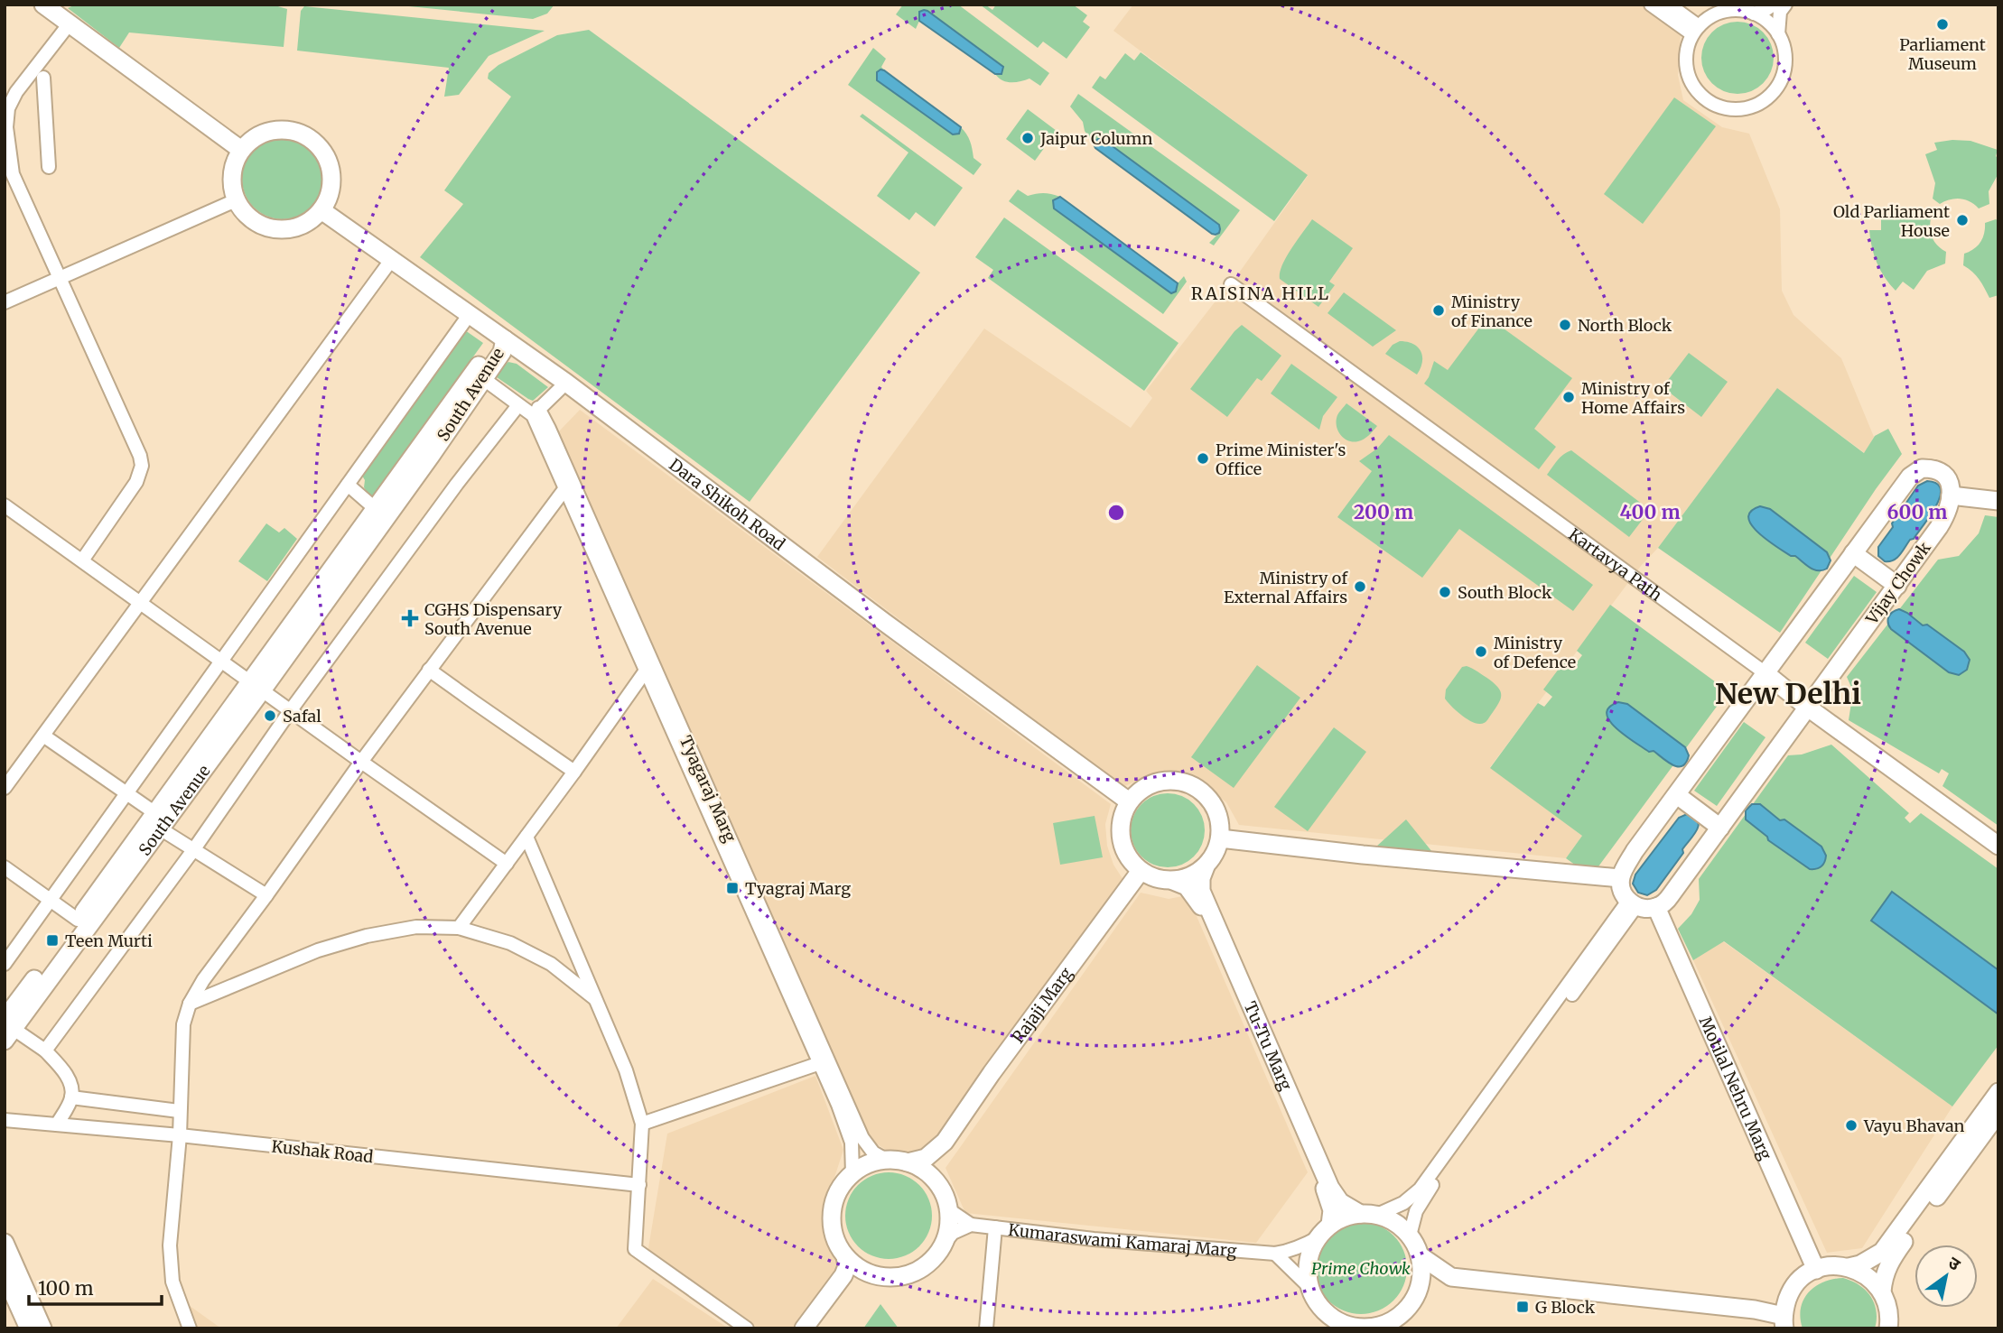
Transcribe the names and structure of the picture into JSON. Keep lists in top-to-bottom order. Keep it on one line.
{"streets":{"main road":["South Avenue","Dara Shikoh Road","Kartavya Path","Vijay Chowk","Rajaji Marg","Tu-Tu Marg","Motilal Nehru Marg"],"street":["Tyagaraj Marg","Kushak Road","Kumaraswami Kamaraj Marg"]},"crossings":[["South Avenue","Dara Shikoh Road"],["Dara Shikoh Road","Rajaji Marg"],["Dara Shikoh Road","Tu-Tu Marg"],["Kartavya Path","Vijay Chowk"],["Vijay Chowk","Motilal Nehru Marg"],["Tyagaraj Marg","Rajaji Marg"],["Tyagaraj Marg","Kumaraswami Kamaraj Marg"],["Rajaji Marg","Tu-Tu Marg"],["Rajaji Marg","Kumaraswami Kamaraj Marg"],["Tu-Tu Marg","Kumaraswami Kamaraj Marg"]],"districts":["RAISINA HILL","New Delhi"],"parks":["Prime Chowk"],"places":{"other":["Parliament Museum","Jaipur Column","Old Parliament House","Ministry of Finance","North Block","Ministry of Home Affairs","Prime Minister's Office","Ministry of External Affairs","South Block","Ministry of Defence","Safal","Vayu Bhavan"],"health":["CGHS Dispensary South Avenue"],"transit":["Tyagraj Marg","Teen Murti","G Block"]},"scale_bar":"100 m","north":"top right","rings":["200 m","400 m","600 m"]}
